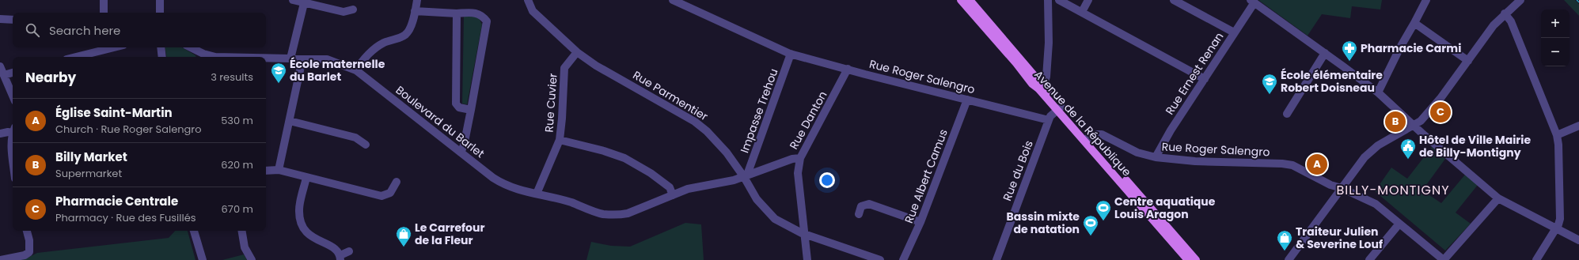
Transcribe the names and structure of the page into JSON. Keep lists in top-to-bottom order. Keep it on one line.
{"streets":{"main road":["Avenue de la République"],"street":["Rue Ernest Renan","Rue Roger Salengro","Rue Parmentier","Rue Cuvier","Impasse Trehou","Rue Danton","Boulevard du Barlet","Rue du Bois","Rue Albert Camus"]},"crossings":[["Rue Ernest Renan","Rue Roger Salengro"],["Rue Roger Salengro","Impasse Trehou"],["Rue Roger Salengro","Rue Danton"],["Rue Roger Salengro","Avenue de la République"],["Rue Roger Salengro","Rue du Bois"],["Rue Roger Salengro","Rue Albert Camus"],["Rue Parmentier","Rue Cuvier"],["Rue Parmentier","Impasse Trehou"],["Rue Parmentier","Rue Danton"],["Rue Parmentier","Boulevard du Barlet"],["Rue Cuvier","Boulevard du Barlet"],["Impasse Trehou","Boulevard du Barlet"],["Rue Danton","Boulevard du Barlet"],["Avenue de la République","Rue du Bois"]],"districts":["BILLY-MONTIGNY"],"places":{"pharmacy":["Pharmacie Carmi"],"school or university":["École maternelle du Barlet","École élémentaire Robert Doisneau"],"public building":["Hôtel de Ville Mairie de Billy-Montigny"],"sports":["Centre aquatique Louis Aragon","Bassin mixte de natation"],"shop":["Le Carrefour de la Fleur","Traiteur Julien & Severine Louf"]},"page":{"map_buttons":["+","−"],"search":"Search here","heading":["Nearby","3 results"],"list":[{"mark":"A","name":"Église Saint-Martin","note":"Church · Rue Roger Salengro","value":"530 m"},{"mark":"B","name":"Billy Market","note":"Supermarket","value":"620 m"},{"mark":"C","name":"Pharmacie Centrale","note":"Pharmacy · Rue des Fusillés","value":"670 m"}],"pins":["C","B","A"]}}
